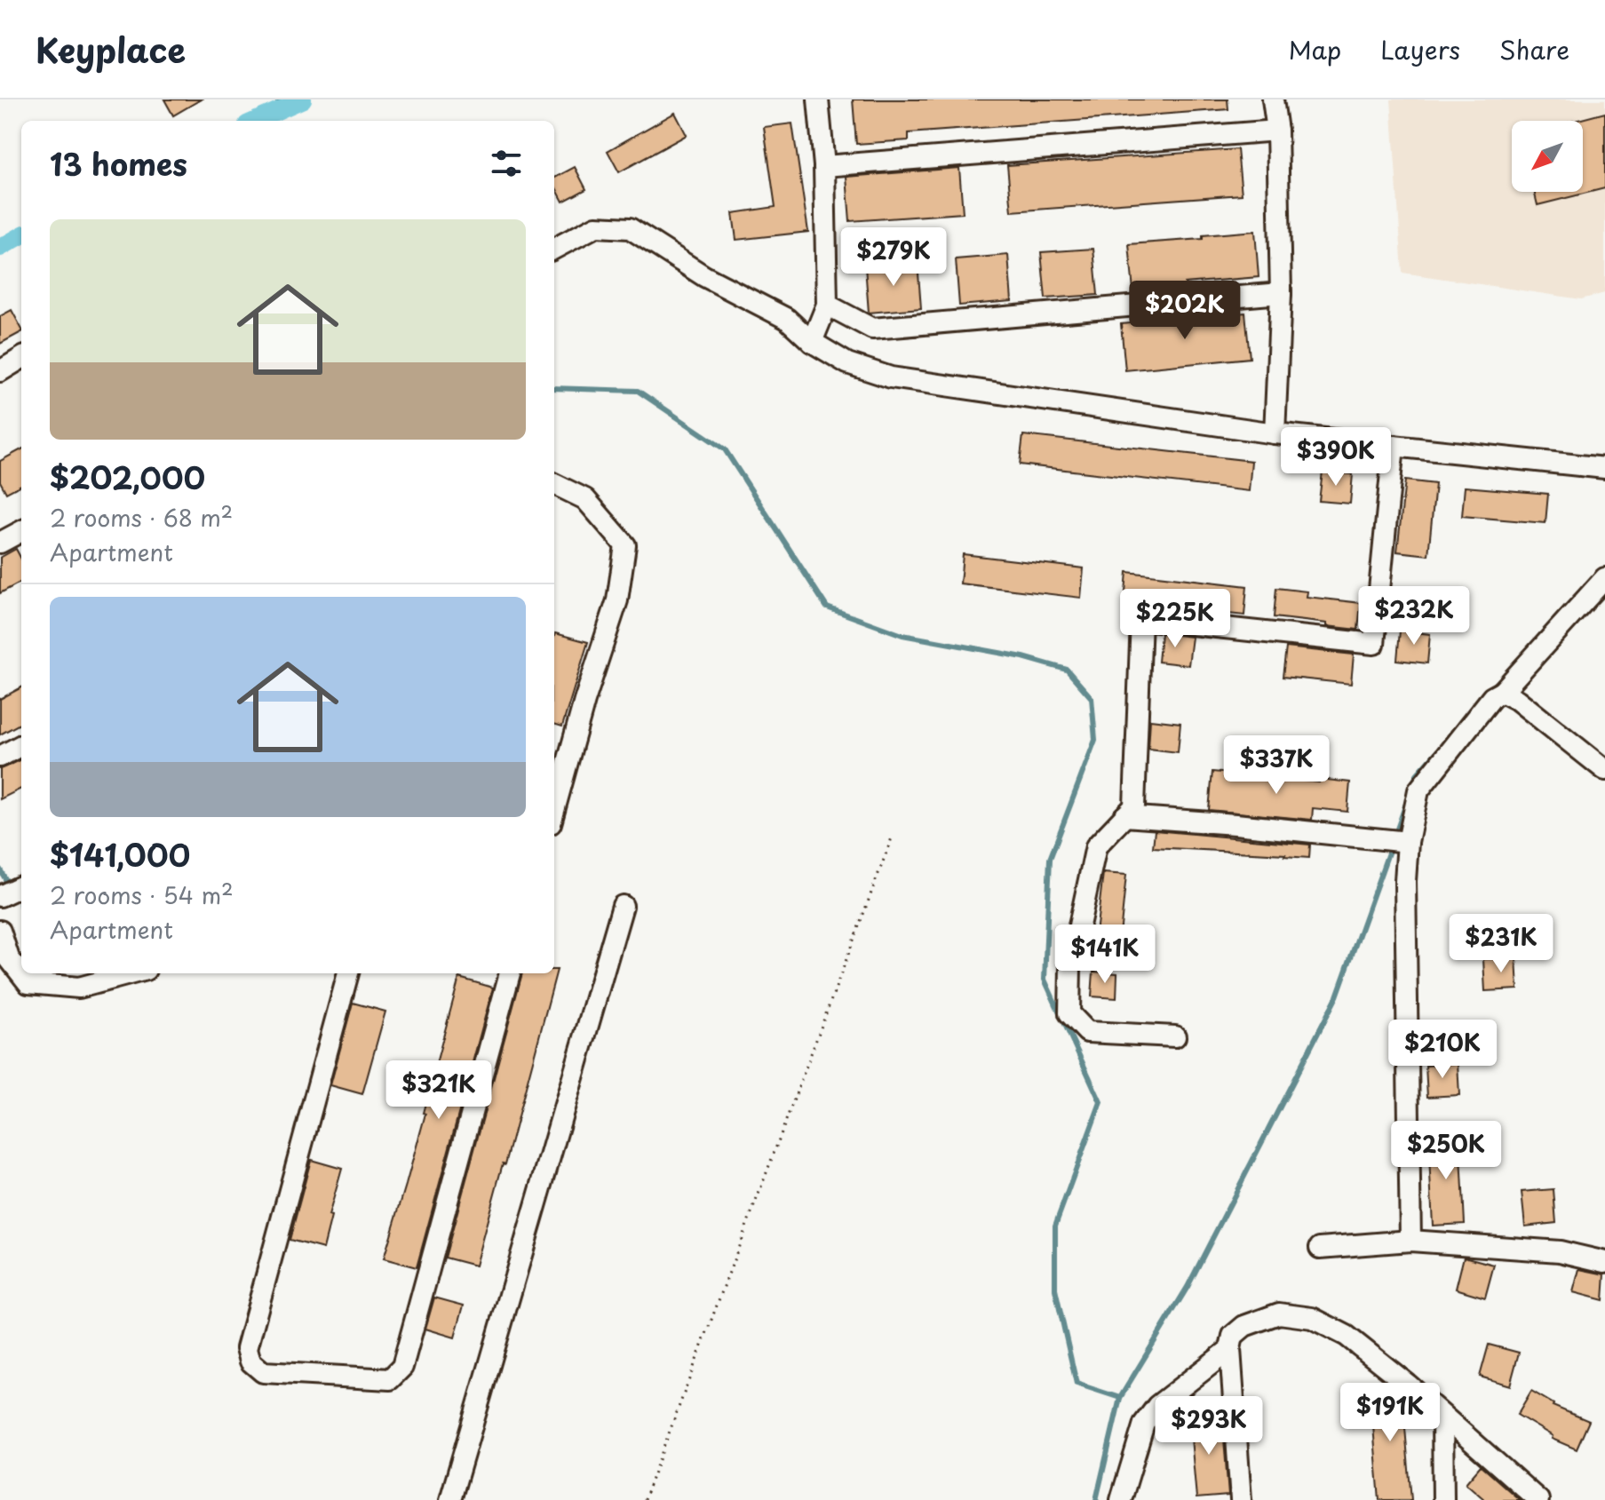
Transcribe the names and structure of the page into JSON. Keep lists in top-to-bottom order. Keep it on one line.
{"north":"bottom left","page":{"header":"Keyplace","nav":["Map","Layers","Share"],"heading":"13 homes","list":[{"name":"$202,000","note":"2 rooms · 68 m² · Apartment"},{"name":"$141,000","note":"2 rooms · 54 m² · Apartment"}],"price":["$279K","$202K","$390K","$232K","$225K","$337K","$231K","$141K","$210K","$321K","$250K","$191K","$293K"]}}
